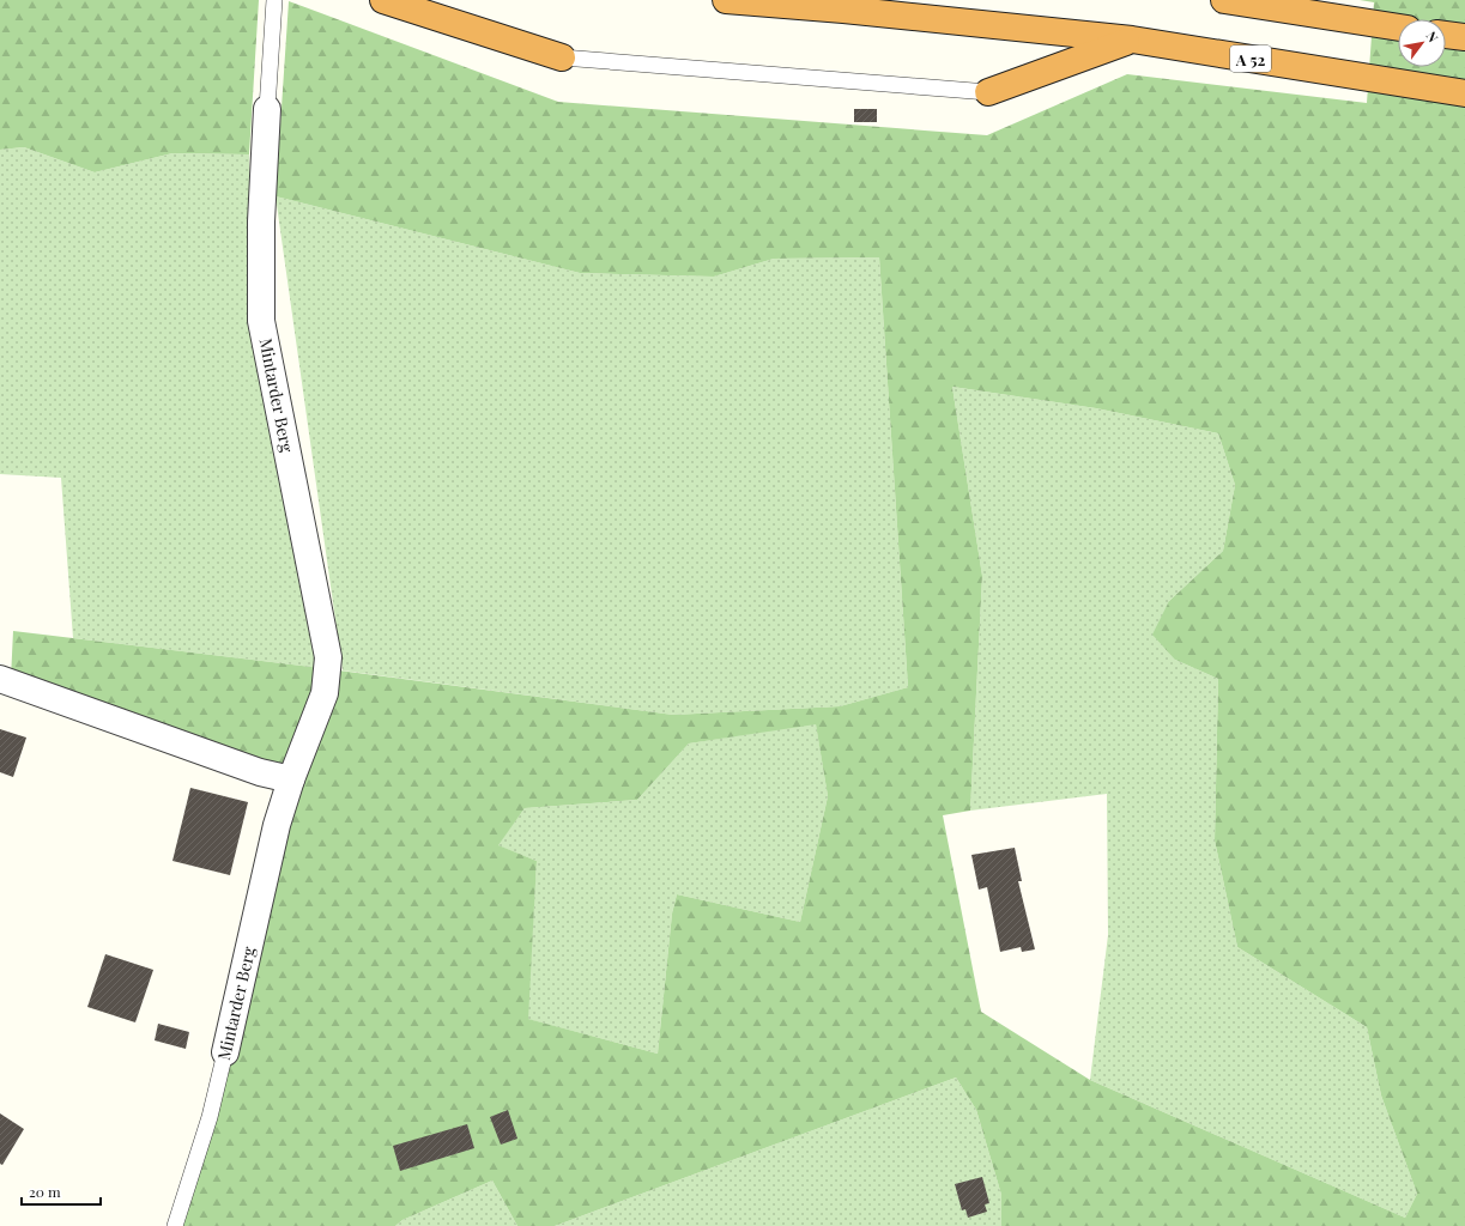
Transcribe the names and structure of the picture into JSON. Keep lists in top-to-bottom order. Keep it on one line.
{"streets":{"highway":["A 52"],"street":["Mintarder Berg"]},"scale_bar":"20 m","north":"top right"}
